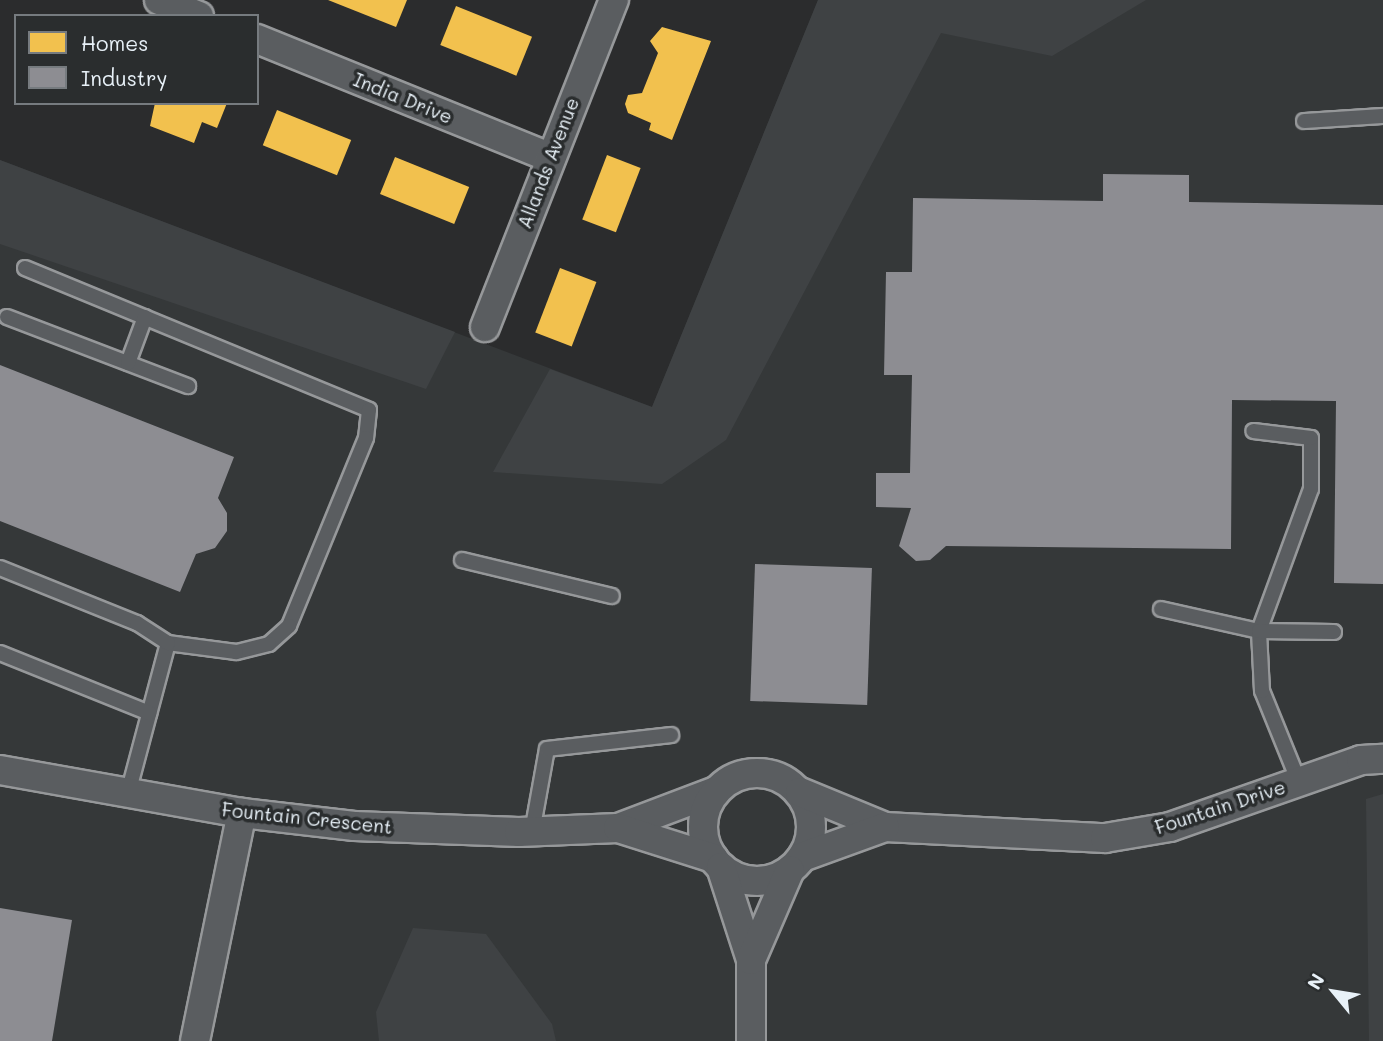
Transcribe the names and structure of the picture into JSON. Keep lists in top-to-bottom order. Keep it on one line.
{"streets":{"street":["India Drive","Allands Avenue","Fountain Drive","Fountain Crescent"]},"crossings":[["India Drive","Allands Avenue"],["Fountain Drive","Fountain Crescent"]],"legend":["Homes","Industry"],"north":"top left"}
